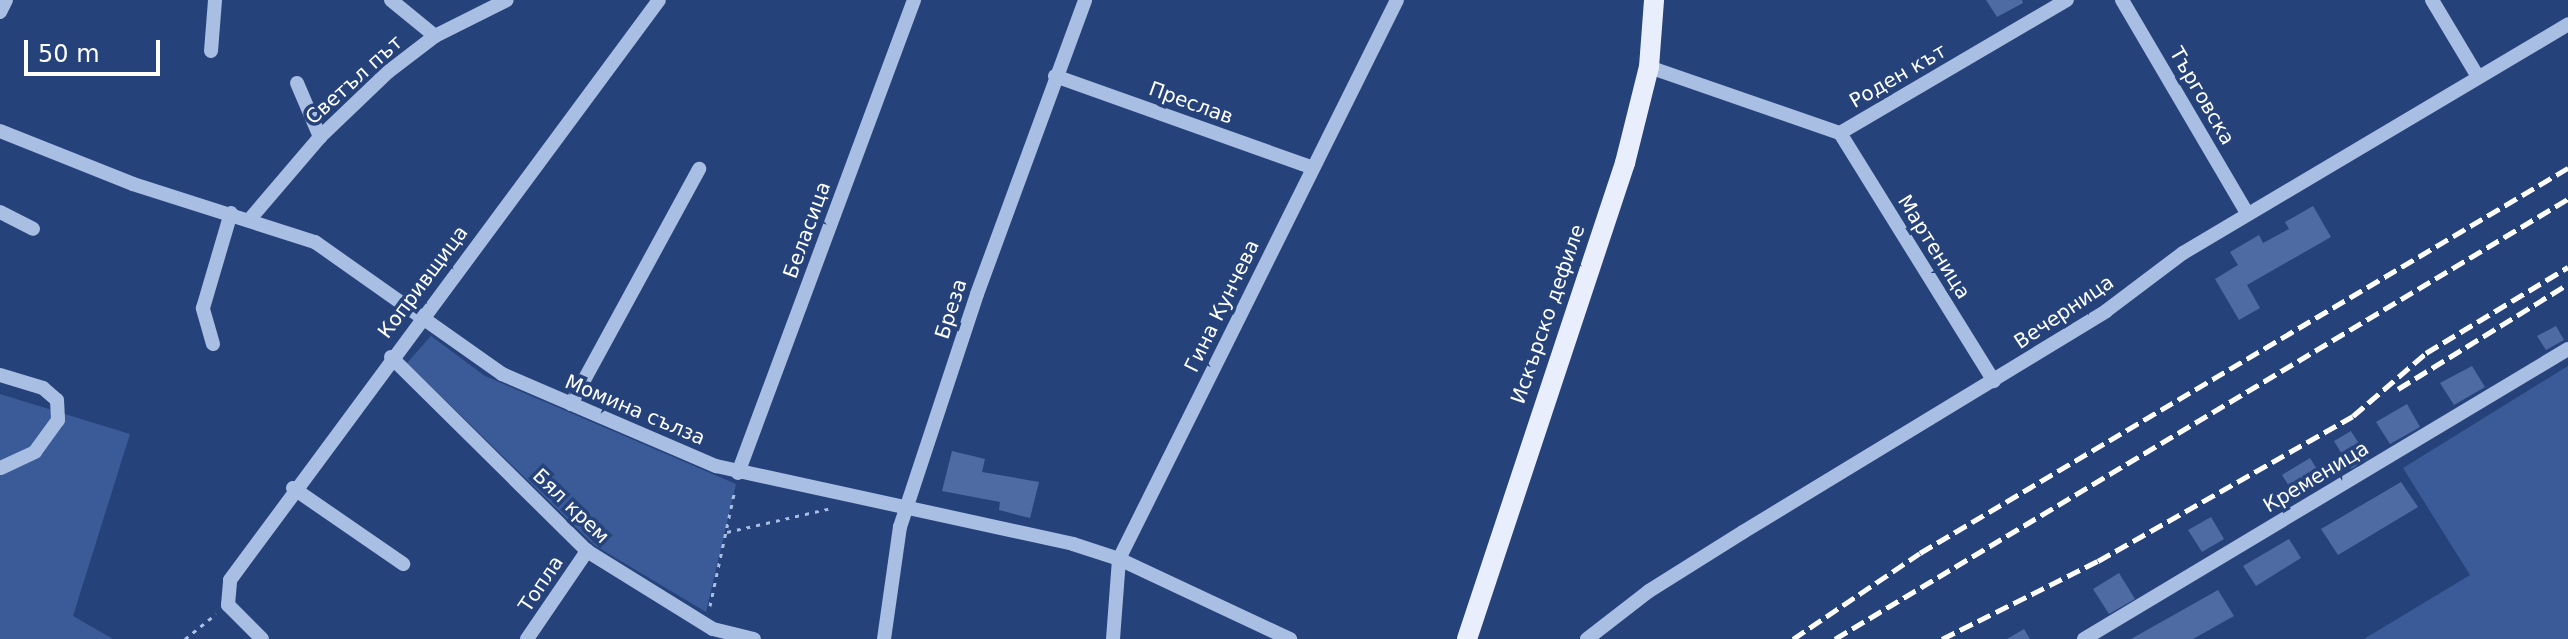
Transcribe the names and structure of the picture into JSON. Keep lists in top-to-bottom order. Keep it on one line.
{"streets":{"main road":["Искърско дефиле"],"street":["Роден кът","Светъл път","Търговска","Преслав","Беласица","Мартеница","Копривщица","Гина Кунчева","Бреза","Вечерница","Момина сълза","Кременица","Бял крем","Топла"]},"crossings":[["Роден кът","Мартеница"],["Роден кът","Искърско дефиле"],["Светъл път","Момина сълза"],["Търговска","Вечерница"],["Преслав","Гина Кунчева"],["Преслав","Бреза"],["Беласица","Момина сълза"],["Мартеница","Вечерница"],["Копривщица","Момина сълза"],["Копривщица","Бял крем"],["Гина Кунчева","Момина сълза"],["Бреза","Момина сълза"],["Бял крем","Топла"]],"scale_bar":"50 m"}
